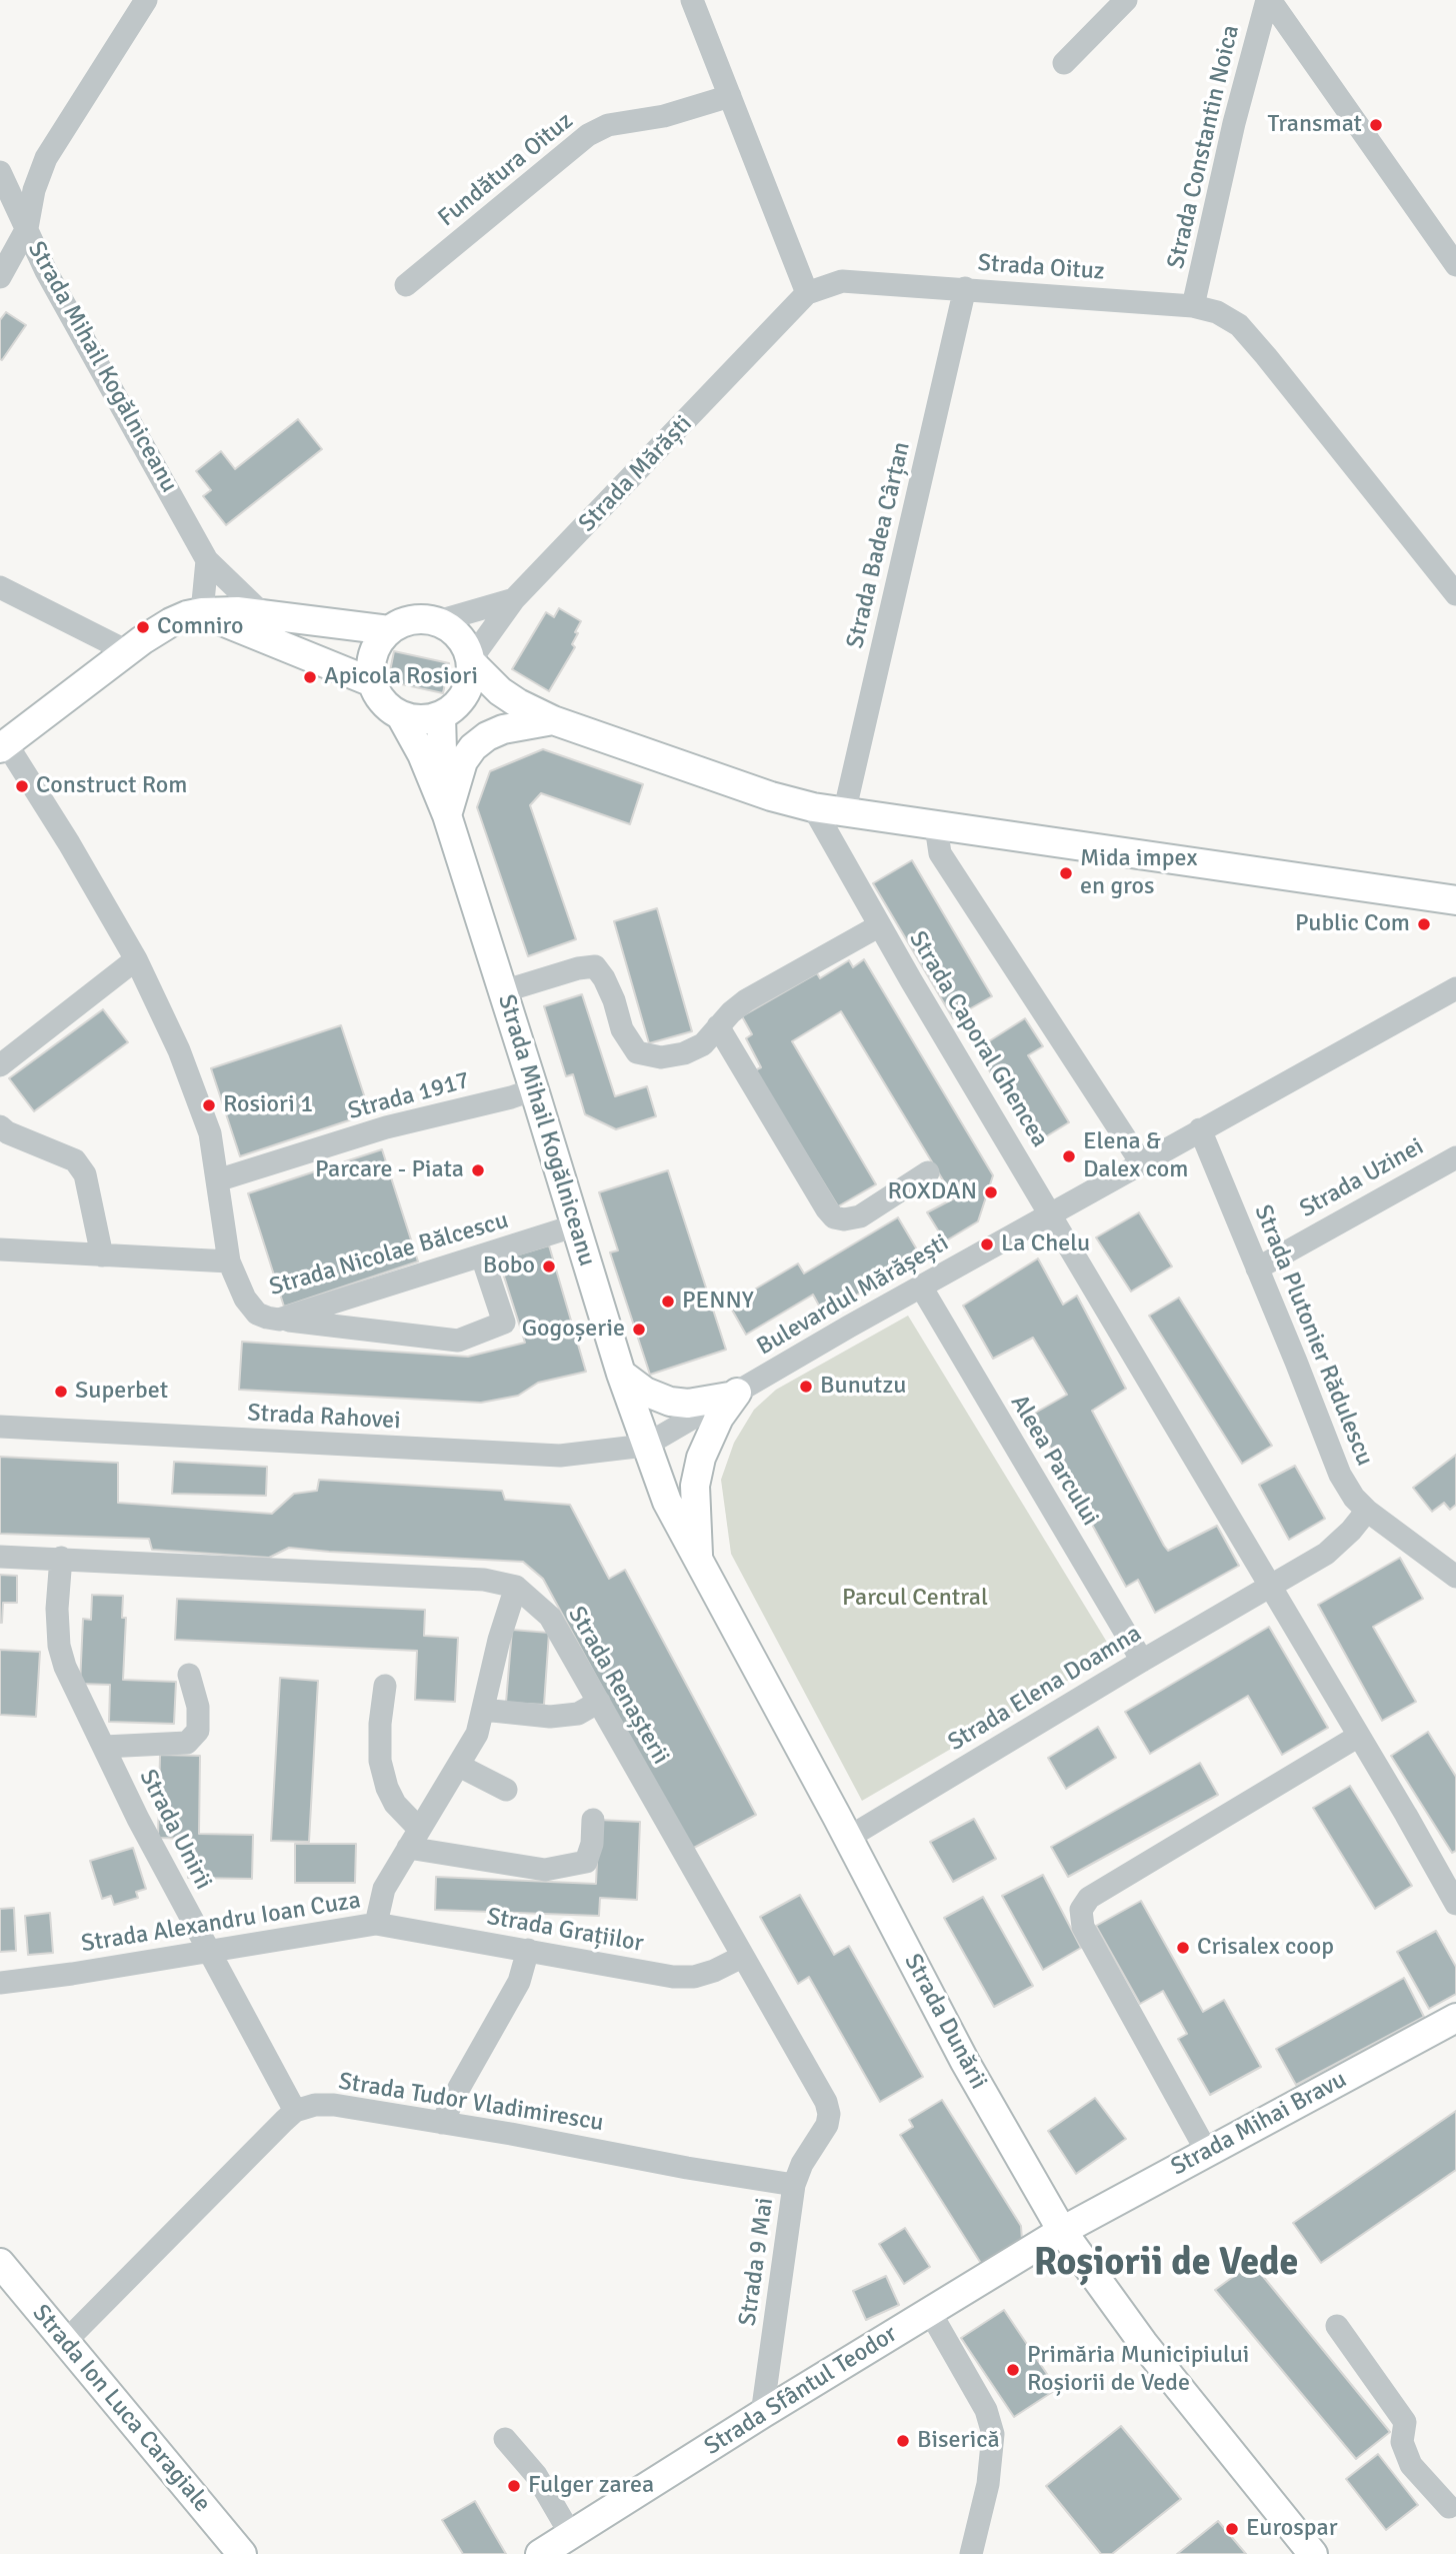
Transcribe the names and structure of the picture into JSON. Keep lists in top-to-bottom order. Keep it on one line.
{"streets":{"main road":["Strada Mihail Kogălniceanu","Strada Dunării","Strada Mihai Bravu","Strada Sfântul Teodor","Strada Ion Luca Caragiale"],"street":["Strada Constantin Noica","Fundătura Oituz","Strada Oituz","Strada Mărăști","Strada Badea Cârțan","Strada Caporal Ghencea","Strada 1917","Strada Uzinei","Strada Nicolae Bălcescu","Bulevardul Mărășești","Strada Plutonier Rădulescu","Strada Rahovei","Aleea Parcului","Strada Renașterii","Strada Elena Doamna","Strada Unirii","Strada Alexandru Ioan Cuza","Strada Grațiilor","Strada Tudor Vladimirescu","Strada 9 Mai"]},"crossings":[["Strada Constantin Noica","Strada Oituz"],["Strada Oituz","Strada Mărăști"],["Strada Oituz","Strada Badea Cârțan"],["Strada Mihail Kogălniceanu","Strada Mărăști"],["Strada Mihail Kogălniceanu","Strada 1917"],["Strada Mihail Kogălniceanu","Strada Nicolae Bălcescu"],["Strada Mihail Kogălniceanu","Bulevardul Mărășești"],["Strada Mihail Kogălniceanu","Strada Rahovei"],["Strada Mihail Kogălniceanu","Strada Dunării"],["Strada Caporal Ghencea","Bulevardul Mărășești"],["Strada Caporal Ghencea","Strada Elena Doamna"],["Strada 1917","Strada Nicolae Bălcescu"],["Strada Uzinei","Strada Plutonier Rădulescu"],["Bulevardul Mărășești","Strada Plutonier Rădulescu"],["Bulevardul Mărășești","Strada Rahovei"],["Bulevardul Mărășești","Aleea Parcului"],["Bulevardul Mărășești","Strada Dunării"],["Strada Plutonier Rădulescu","Strada Elena Doamna"],["Strada Rahovei","Strada Dunării"],["Aleea Parcului","Strada Elena Doamna"],["Strada Renașterii","Strada Unirii"],["Strada Renașterii","Strada Alexandru Ioan Cuza"],["Strada Renașterii","Strada Grațiilor"],["Strada Renașterii","Strada 9 Mai"],["Strada Elena Doamna","Strada Dunării"],["Strada Unirii","Strada Alexandru Ioan Cuza"],["Strada Unirii","Strada Tudor Vladimirescu"],["Strada Alexandru Ioan Cuza","Strada Grațiilor"],["Strada Dunării","Strada Mihai Bravu"],["Strada Dunării","Strada Sfântul Teodor"],["Strada Tudor Vladimirescu","Strada 9 Mai"],["Strada Mihai Bravu","Strada Sfântul Teodor"],["Strada 9 Mai","Strada Sfântul Teodor"]],"districts":["Roșiorii de Vede"],"parks":["Parcul Central"],"places":["Transmat","Comniro","Apicola Rosiori","Construct Rom","Mida impex en gros","Public Com","Rosiori 1","Elena & Dalex com","Parcare - Piata","ROXDAN","La Chelu","Bobo","PENNY","Gogoșerie","Bunutzu","Superbet","Crisalex coop","Primăria Municipiului Roșiorii de Vede","Biserică","Fulger zarea","Eurospar"]}
